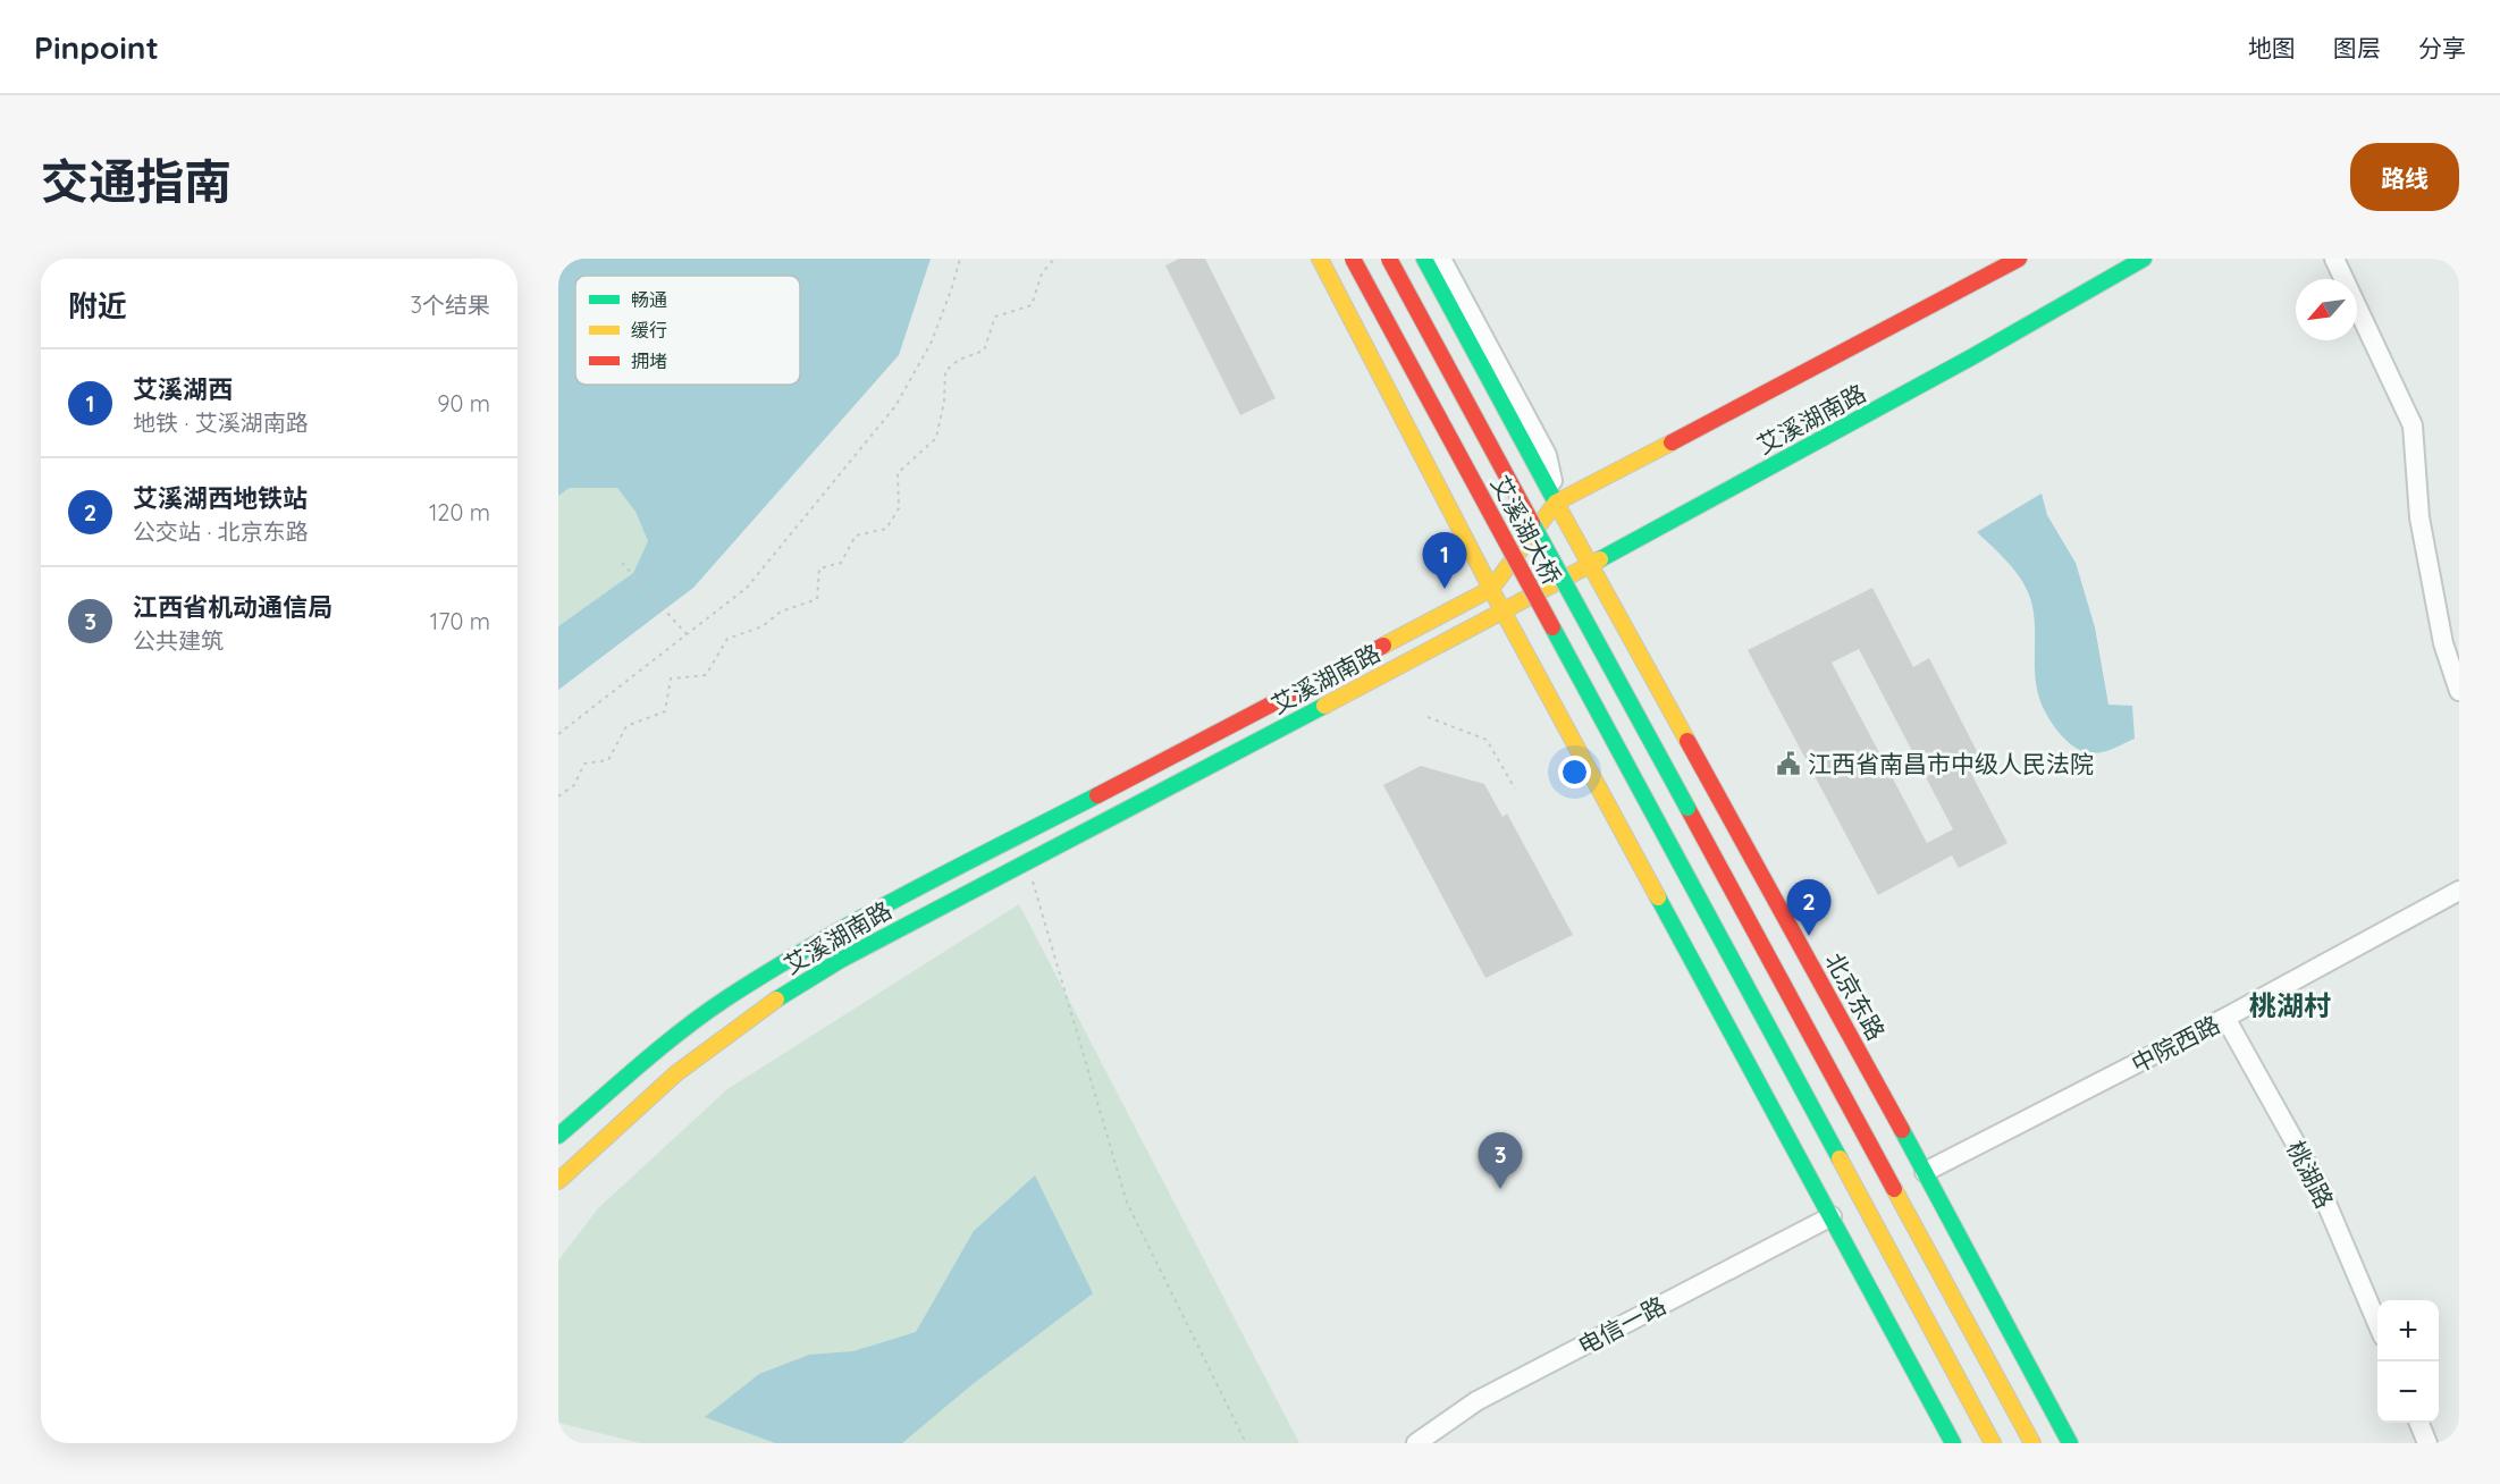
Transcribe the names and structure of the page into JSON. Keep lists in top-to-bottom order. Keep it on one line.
{"streets":{"main road":["艾溪湖南路","艾溪湖大桥","北京东路"],"street":["中院西路","桃湖路","电信一路"]},"crossings":[["艾溪湖南路","北京东路"],["北京东路","中院西路"],["中院西路","桃湖路"]],"districts":["桃湖村"],"places":{"public building":["江西省南昌市中级人民法院"]},"legend":["畅通","缓行","拥堵"],"north":"bottom left","page":{"header":"Pinpoint","nav":["地图","图层","分享"],"title":"交通指南","buttons":"路线","heading":["附近","3个结果"],"list":[{"mark":"1","name":"艾溪湖西","note":"地铁 · 艾溪湖南路","value":"90 m"},{"mark":"2","name":"艾溪湖西地铁站","note":"公交站 · 北京东路","value":"120 m"},{"mark":"3","name":"江西省机动通信局","note":"公共建筑","value":"170 m"}],"pins":["1","2","3"],"map_buttons":["+","−"]}}
